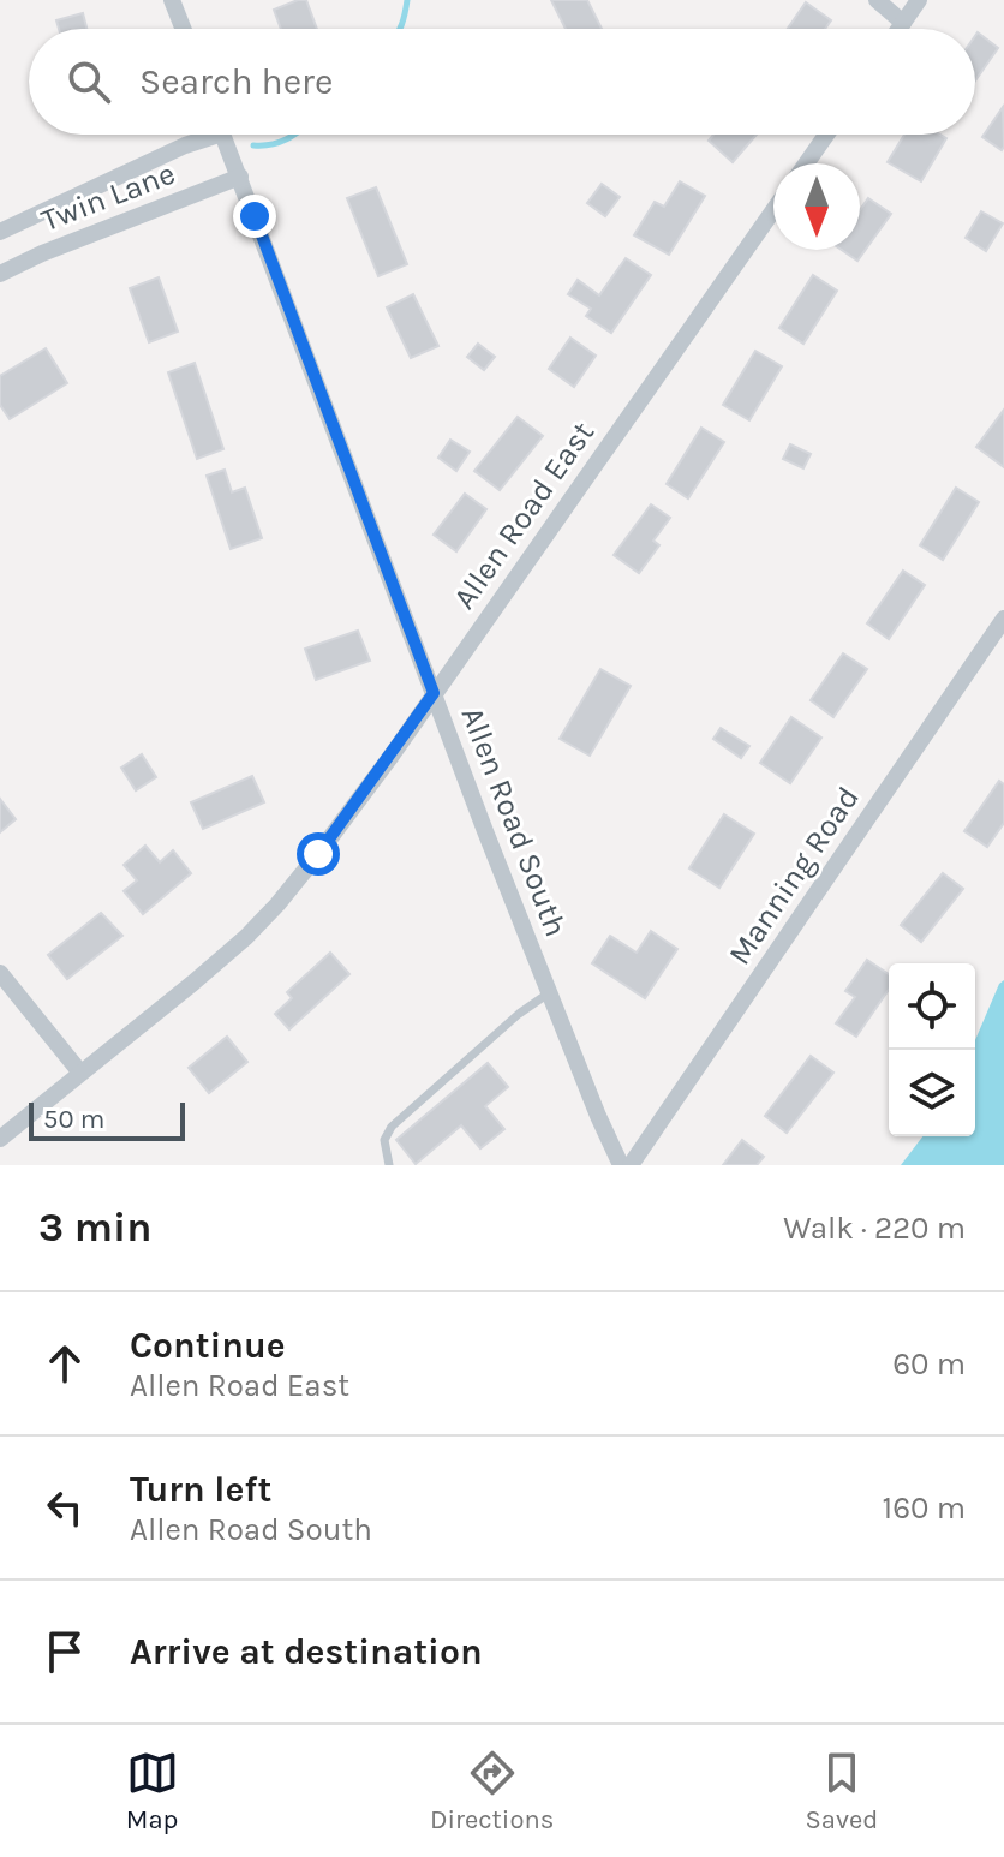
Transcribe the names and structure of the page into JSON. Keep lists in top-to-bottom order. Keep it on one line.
{"streets":{"street":["Twin Lane","Allen Road East","Allen Road South","Manning Road"]},"crossings":[["Twin Lane","Allen Road South"],["Allen Road East","Allen Road South"]],"scale_bar":"50 m","north":"bottom","page":{"search":"Search here","scale":"50 m","heading":["3 min","Walk · 220 m"],"list":[["Continue","Allen Road East","60 m"],["Turn left","Allen Road South","160 m"],"Arrive at destination"],"nav":["Map","Directions","Saved"]}}
